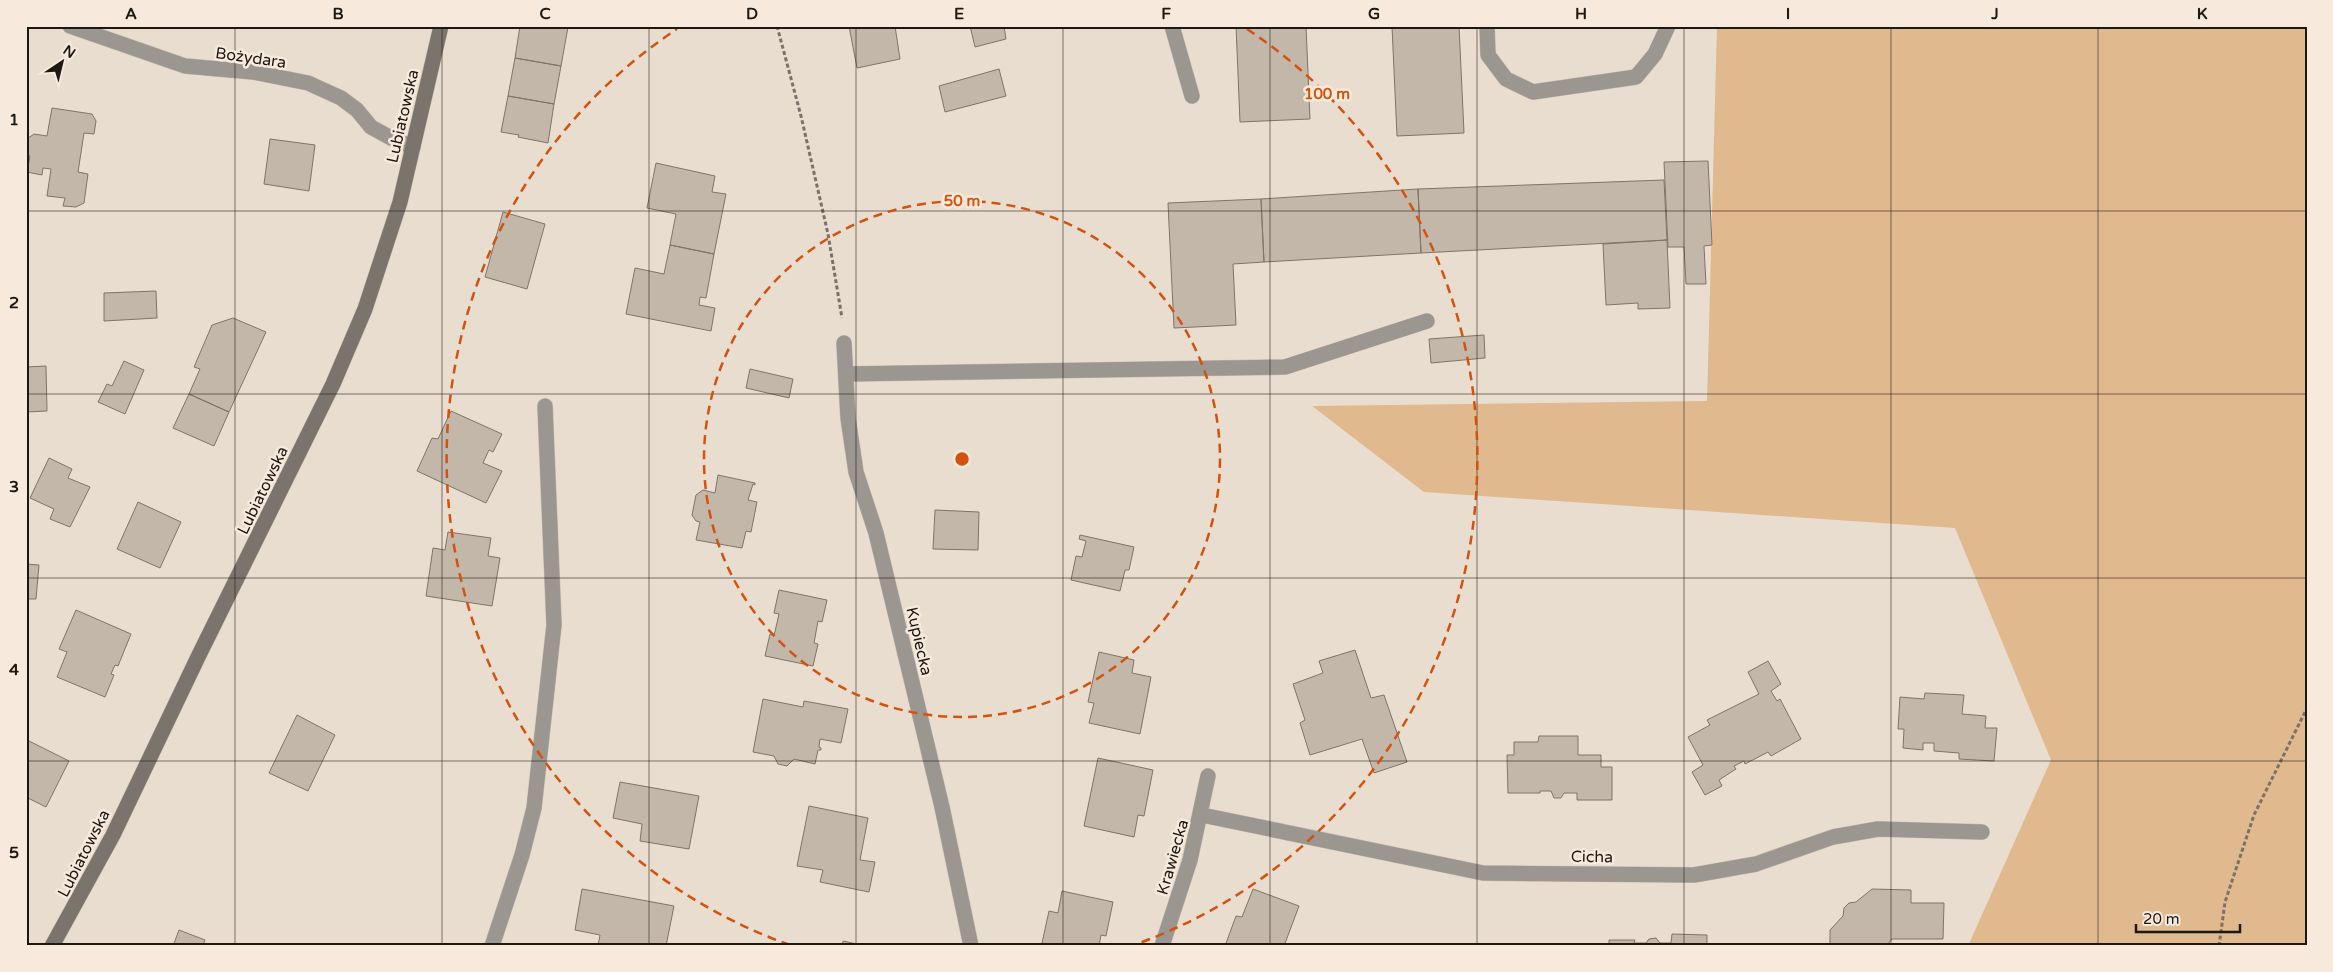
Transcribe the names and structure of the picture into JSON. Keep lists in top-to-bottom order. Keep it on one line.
{"streets":{"street":["Bożydara","Lubiatowska","Kupiecka","Cicha","Krawiecka"]},"crossings":[["Bożydara","Lubiatowska"],["Cicha","Krawiecka"]],"scale_bar":"20 m","north":"top right","grid":{"columns":["A","B","C","D","E","F","G","H","I","J","K"],"rows":["1","2","3","4","5"]},"rings":["100 m","50 m"]}
